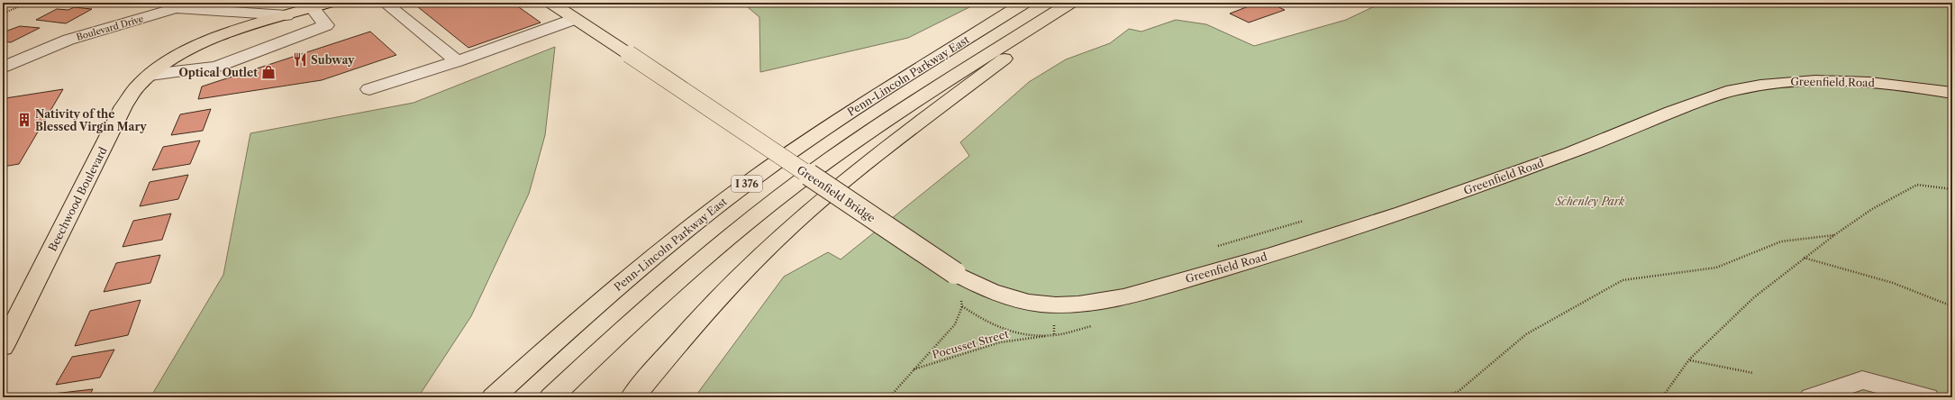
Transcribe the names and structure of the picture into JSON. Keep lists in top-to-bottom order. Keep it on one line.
{"streets":{"main road":["Penn-Lincoln Parkway East","Greenfield Road","I 376","Greenfield Bridge","Beechwood Boulevard"],"street":["Boulevard Drive"],"path":["Pocusset Street"]},"crossings":[["Boulevard Drive","Beechwood Boulevard"],["Greenfield Road","Greenfield Bridge"]],"parks":["Schenley Park"],"places":{"restaurant":["Subway"],"shop":["Optical Outlet"],"building":["Nativity of the Blessed Virgin Mary"]}}
